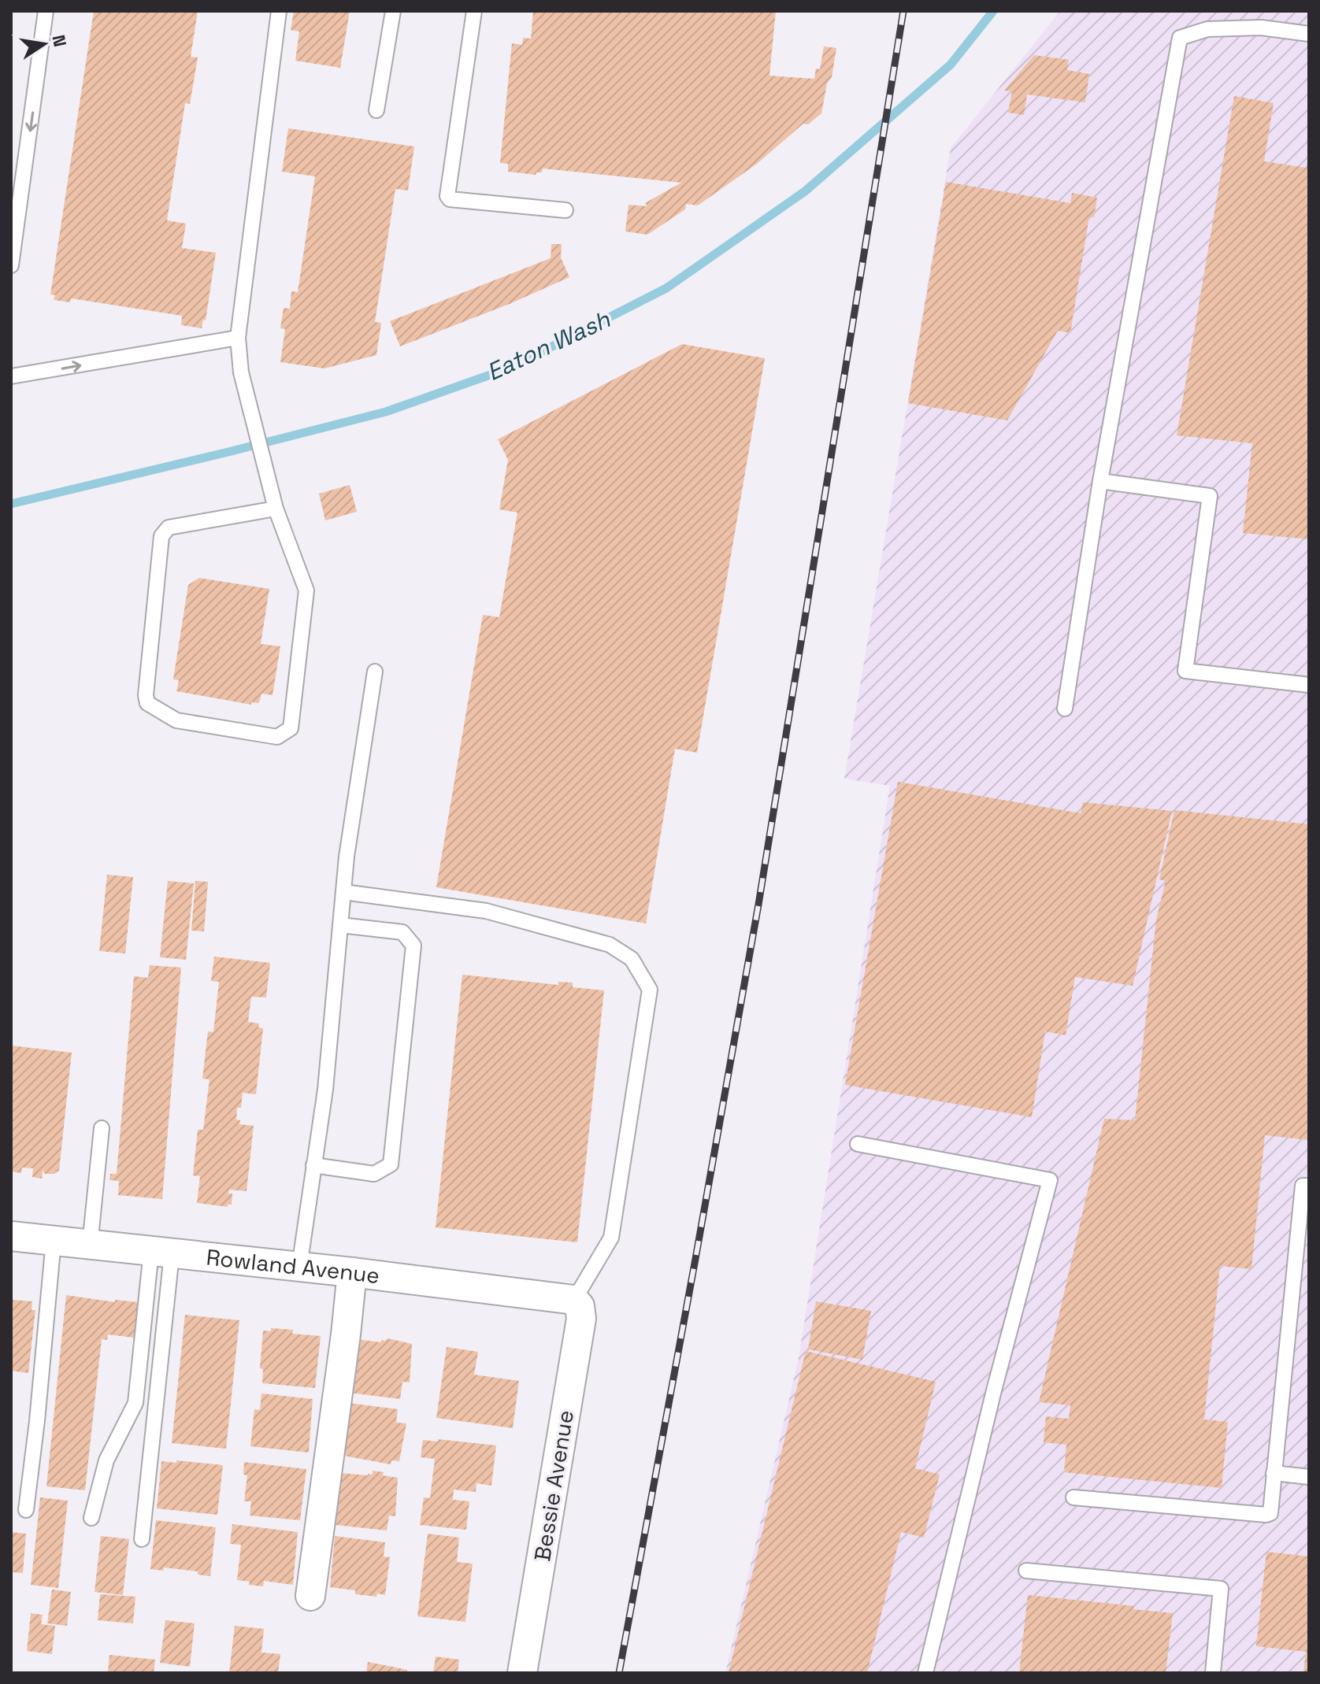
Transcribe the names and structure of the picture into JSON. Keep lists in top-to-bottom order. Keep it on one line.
{"streets":{"street":["Rowland Avenue","Bessie Avenue"]},"crossings":[["Rowland Avenue","Bessie Avenue"]],"water":["Eaton Wash"],"north":"right"}
